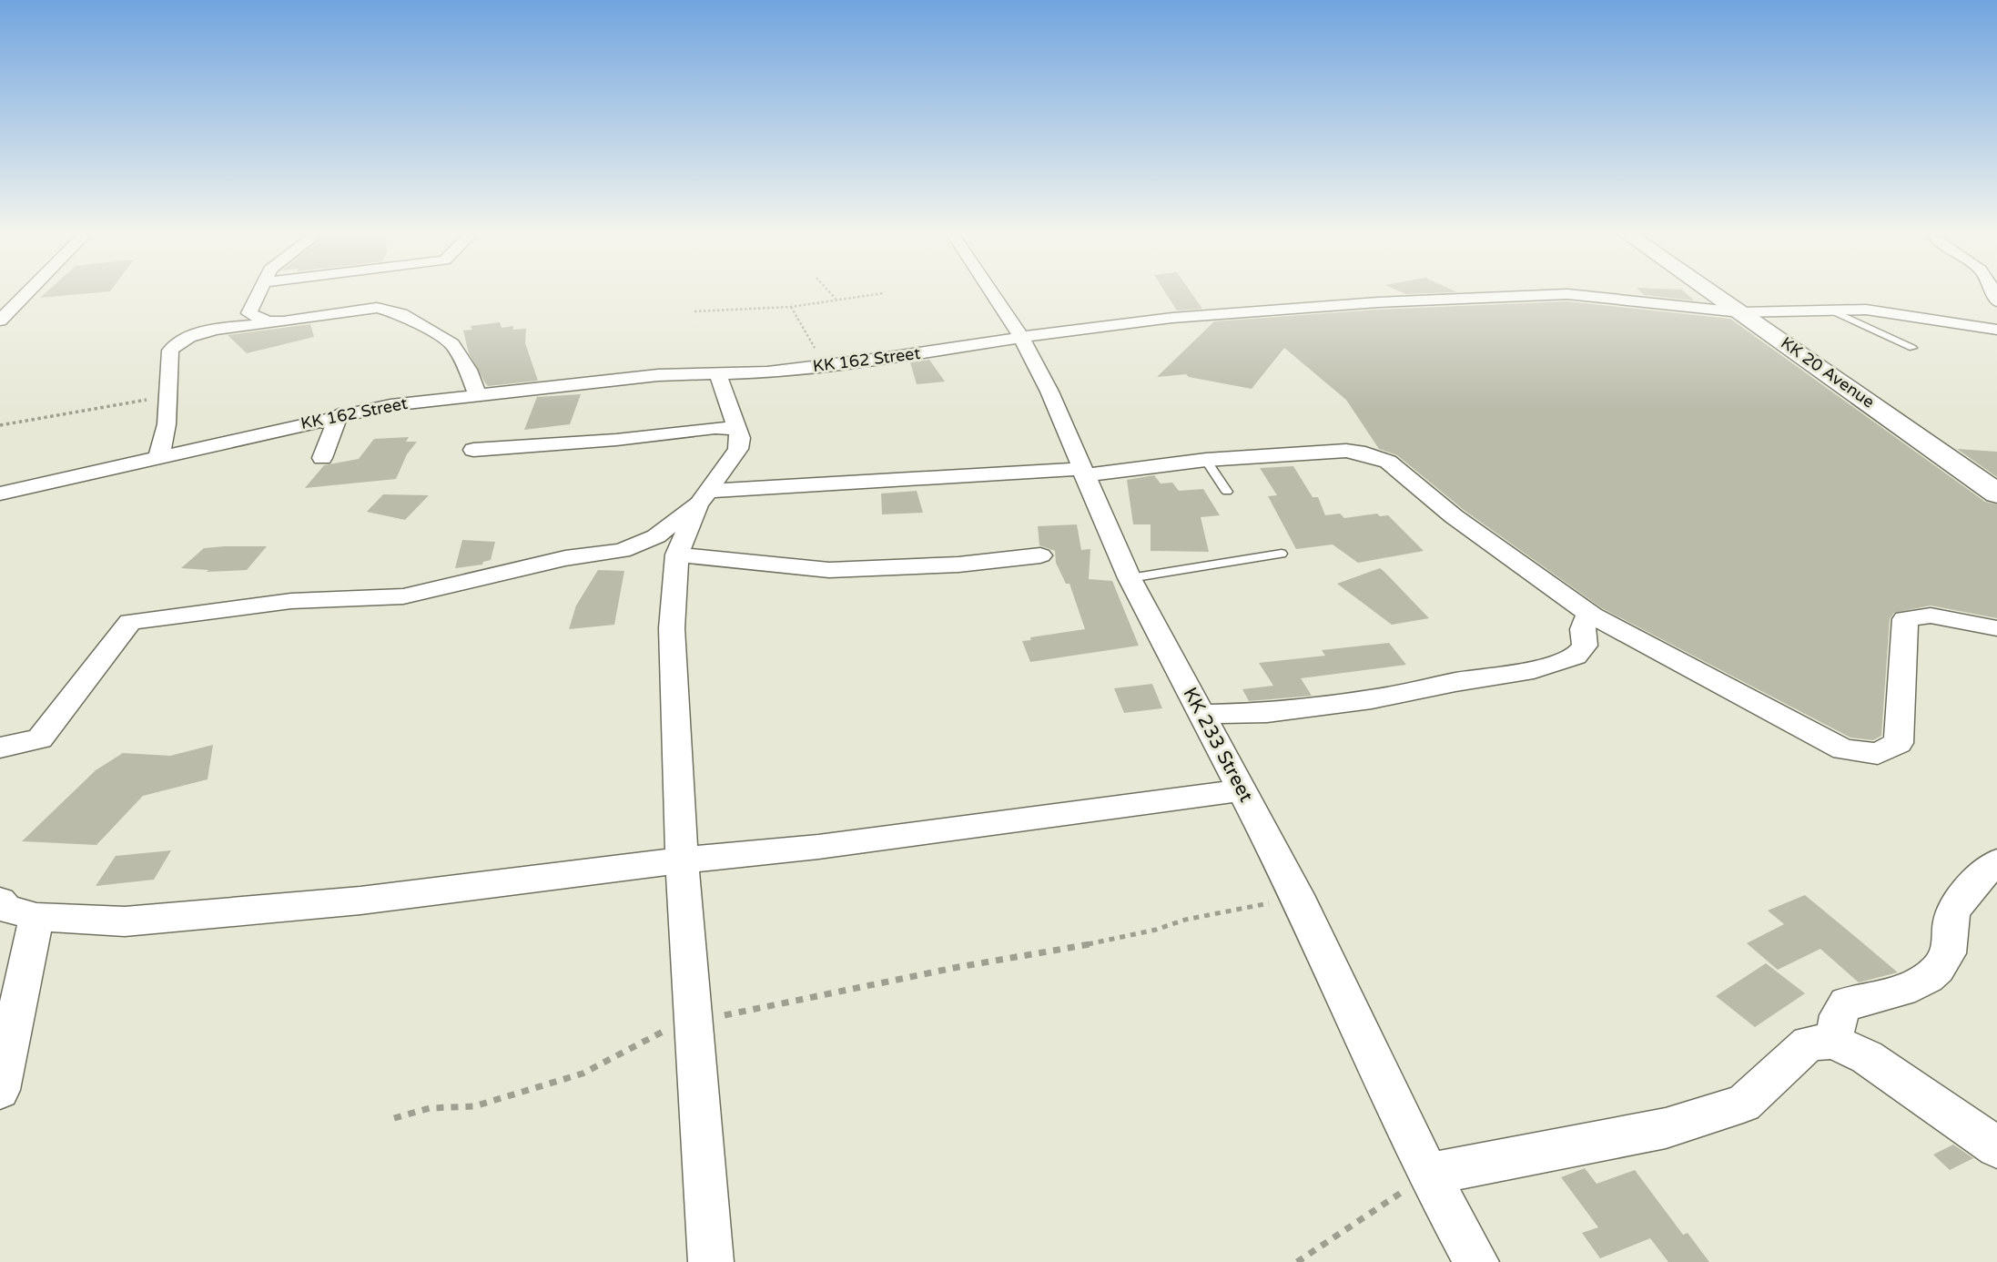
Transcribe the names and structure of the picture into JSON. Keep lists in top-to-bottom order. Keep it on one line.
{"streets":{"main road":["KK 20 Avenue"],"street":["KK 162 Street","KK 233 Street"]},"crossings":[["KK 162 Street","KK 20 Avenue"],["KK 162 Street","KK 233 Street"]]}
